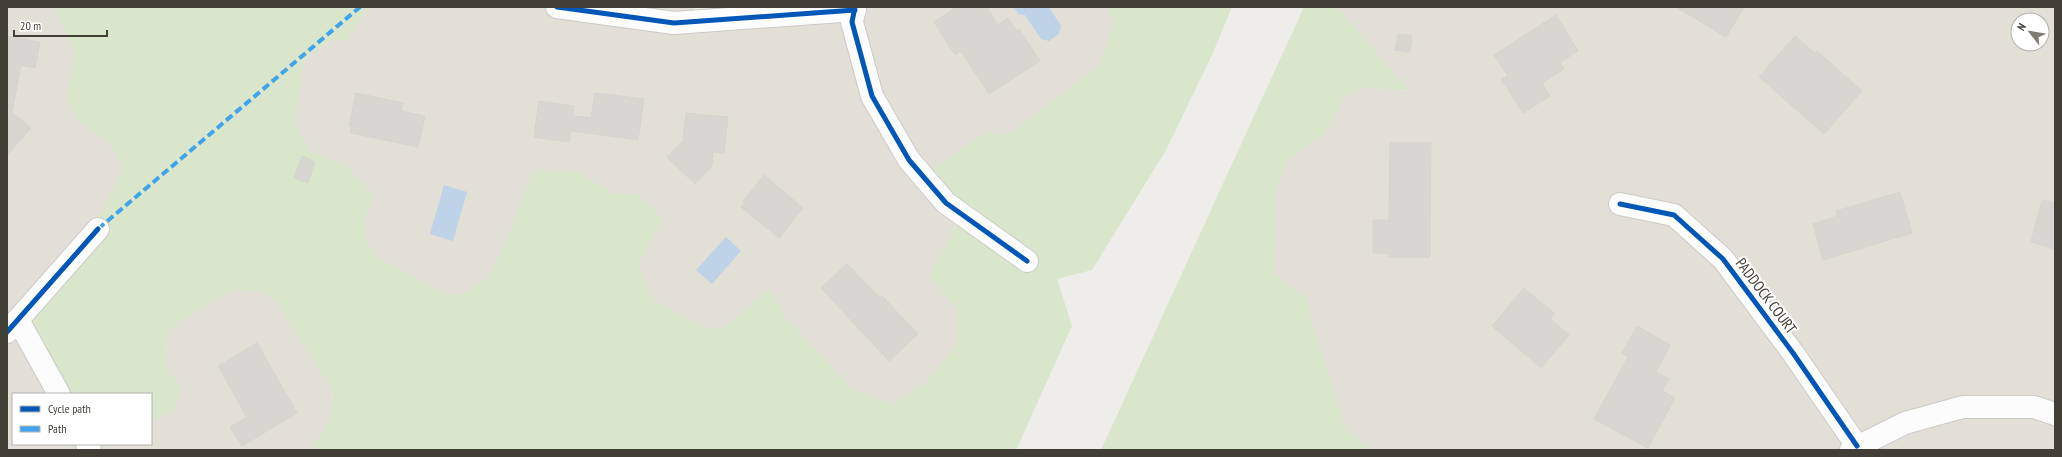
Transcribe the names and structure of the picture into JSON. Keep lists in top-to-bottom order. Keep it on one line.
{"streets":{"street":["PADDOCK COURT"]},"legend":["Cycle path","Path"],"scale_bar":"20 m","north":"top left"}
